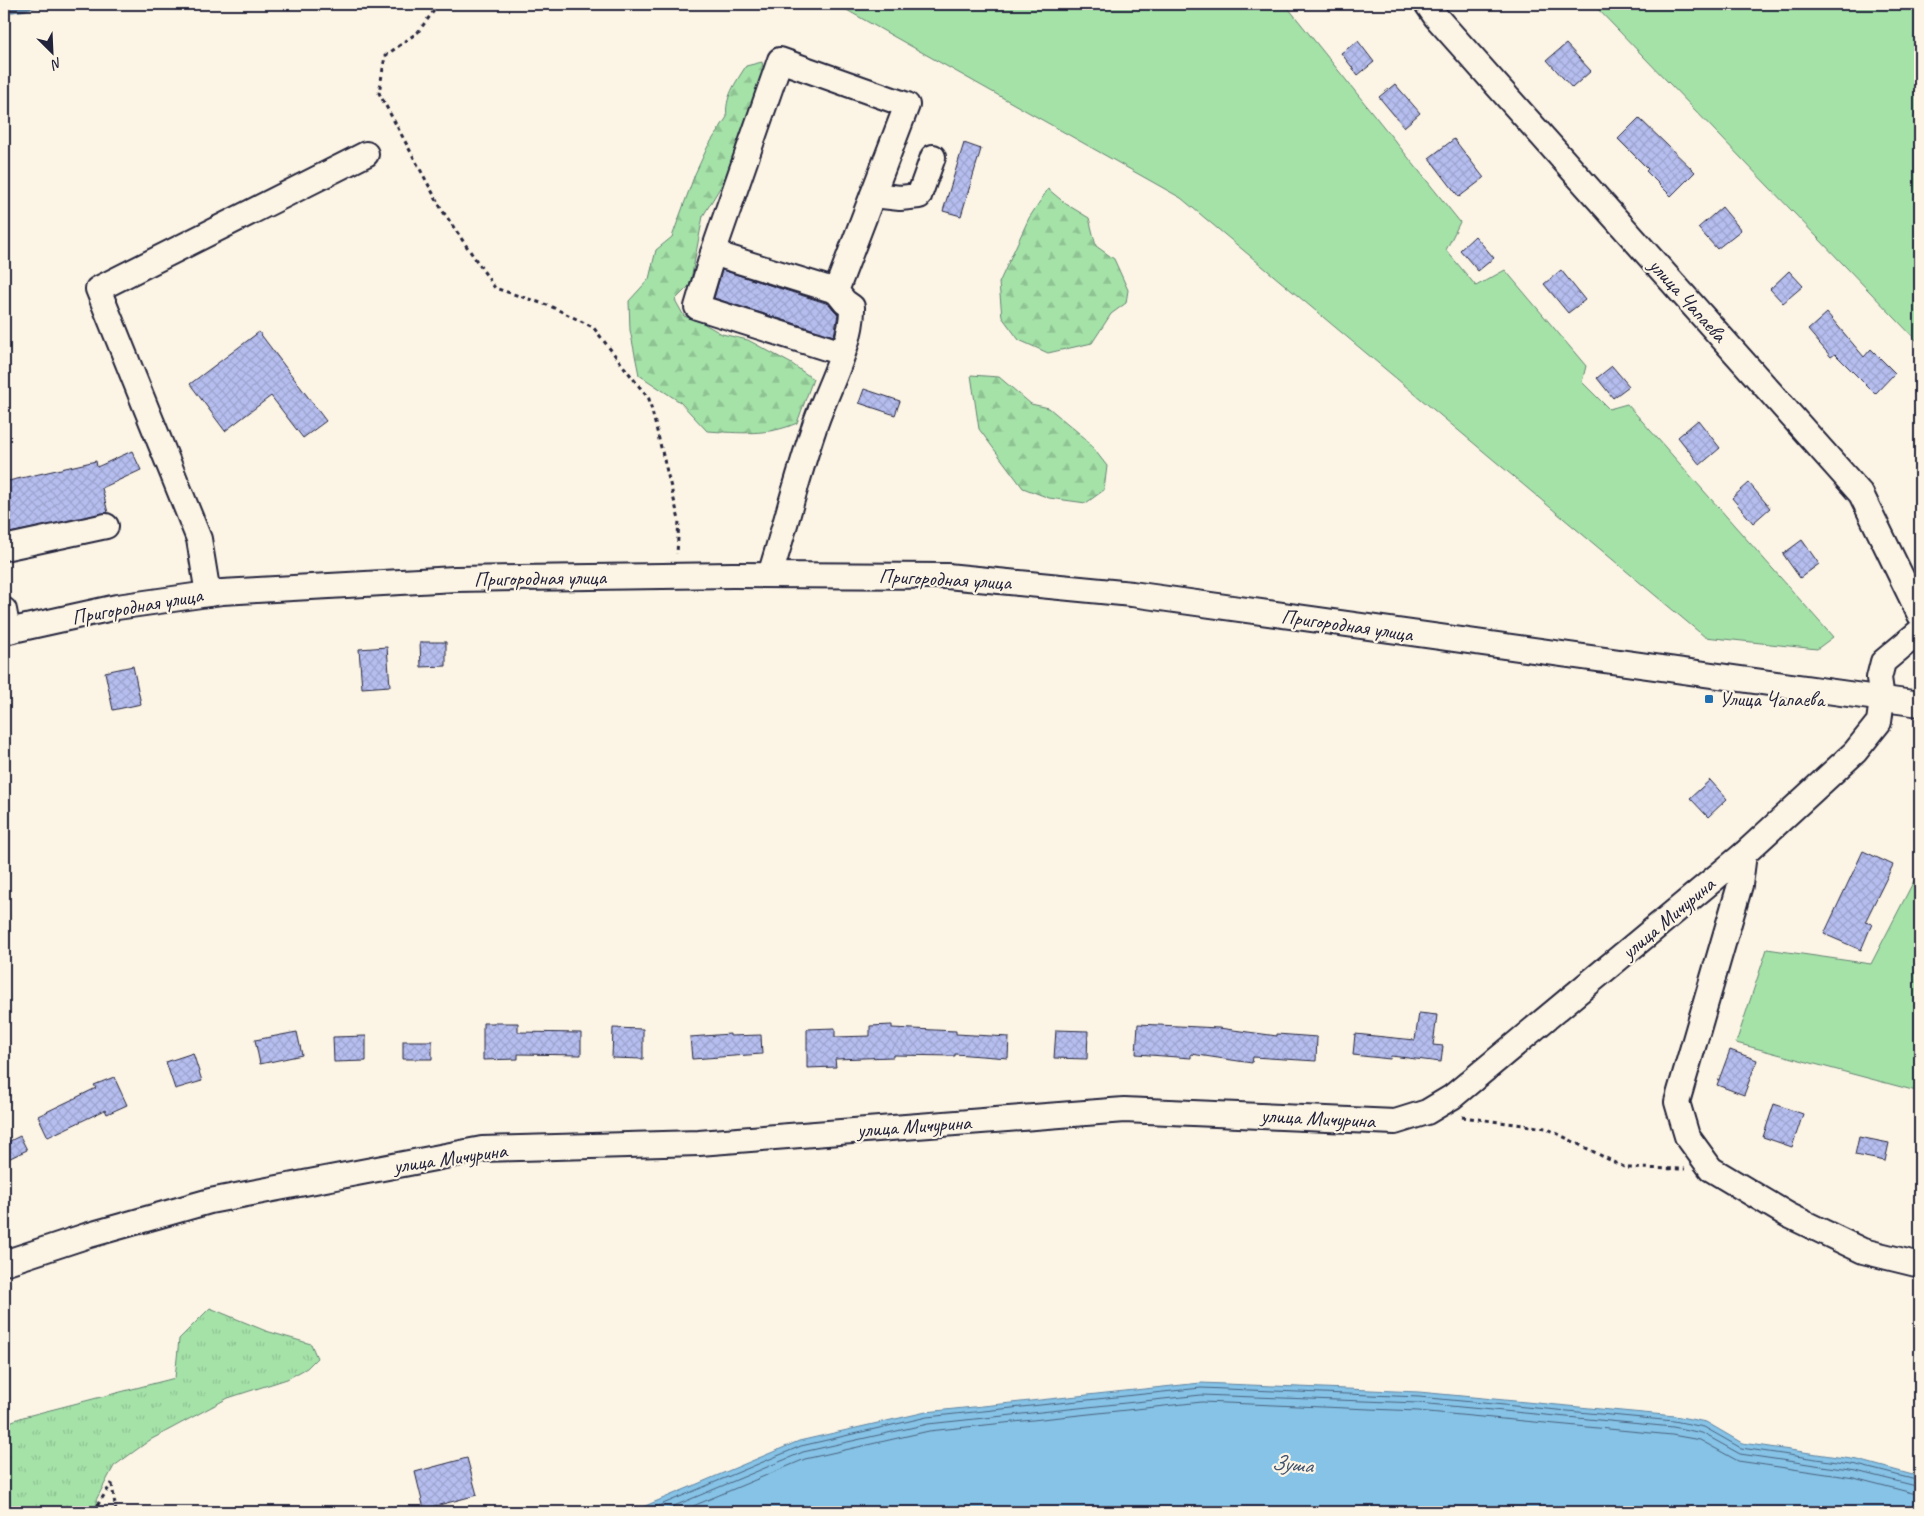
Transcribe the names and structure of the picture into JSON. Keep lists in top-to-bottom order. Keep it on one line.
{"streets":{"street":["улица Чапаева","Пригородная улица","улица Мичурина"]},"crossings":[["Пригородная улица","улица Мичурина"]],"water":["Зуша"],"places":{"transit":["Улица Чапаева"]},"north":"bottom right"}
